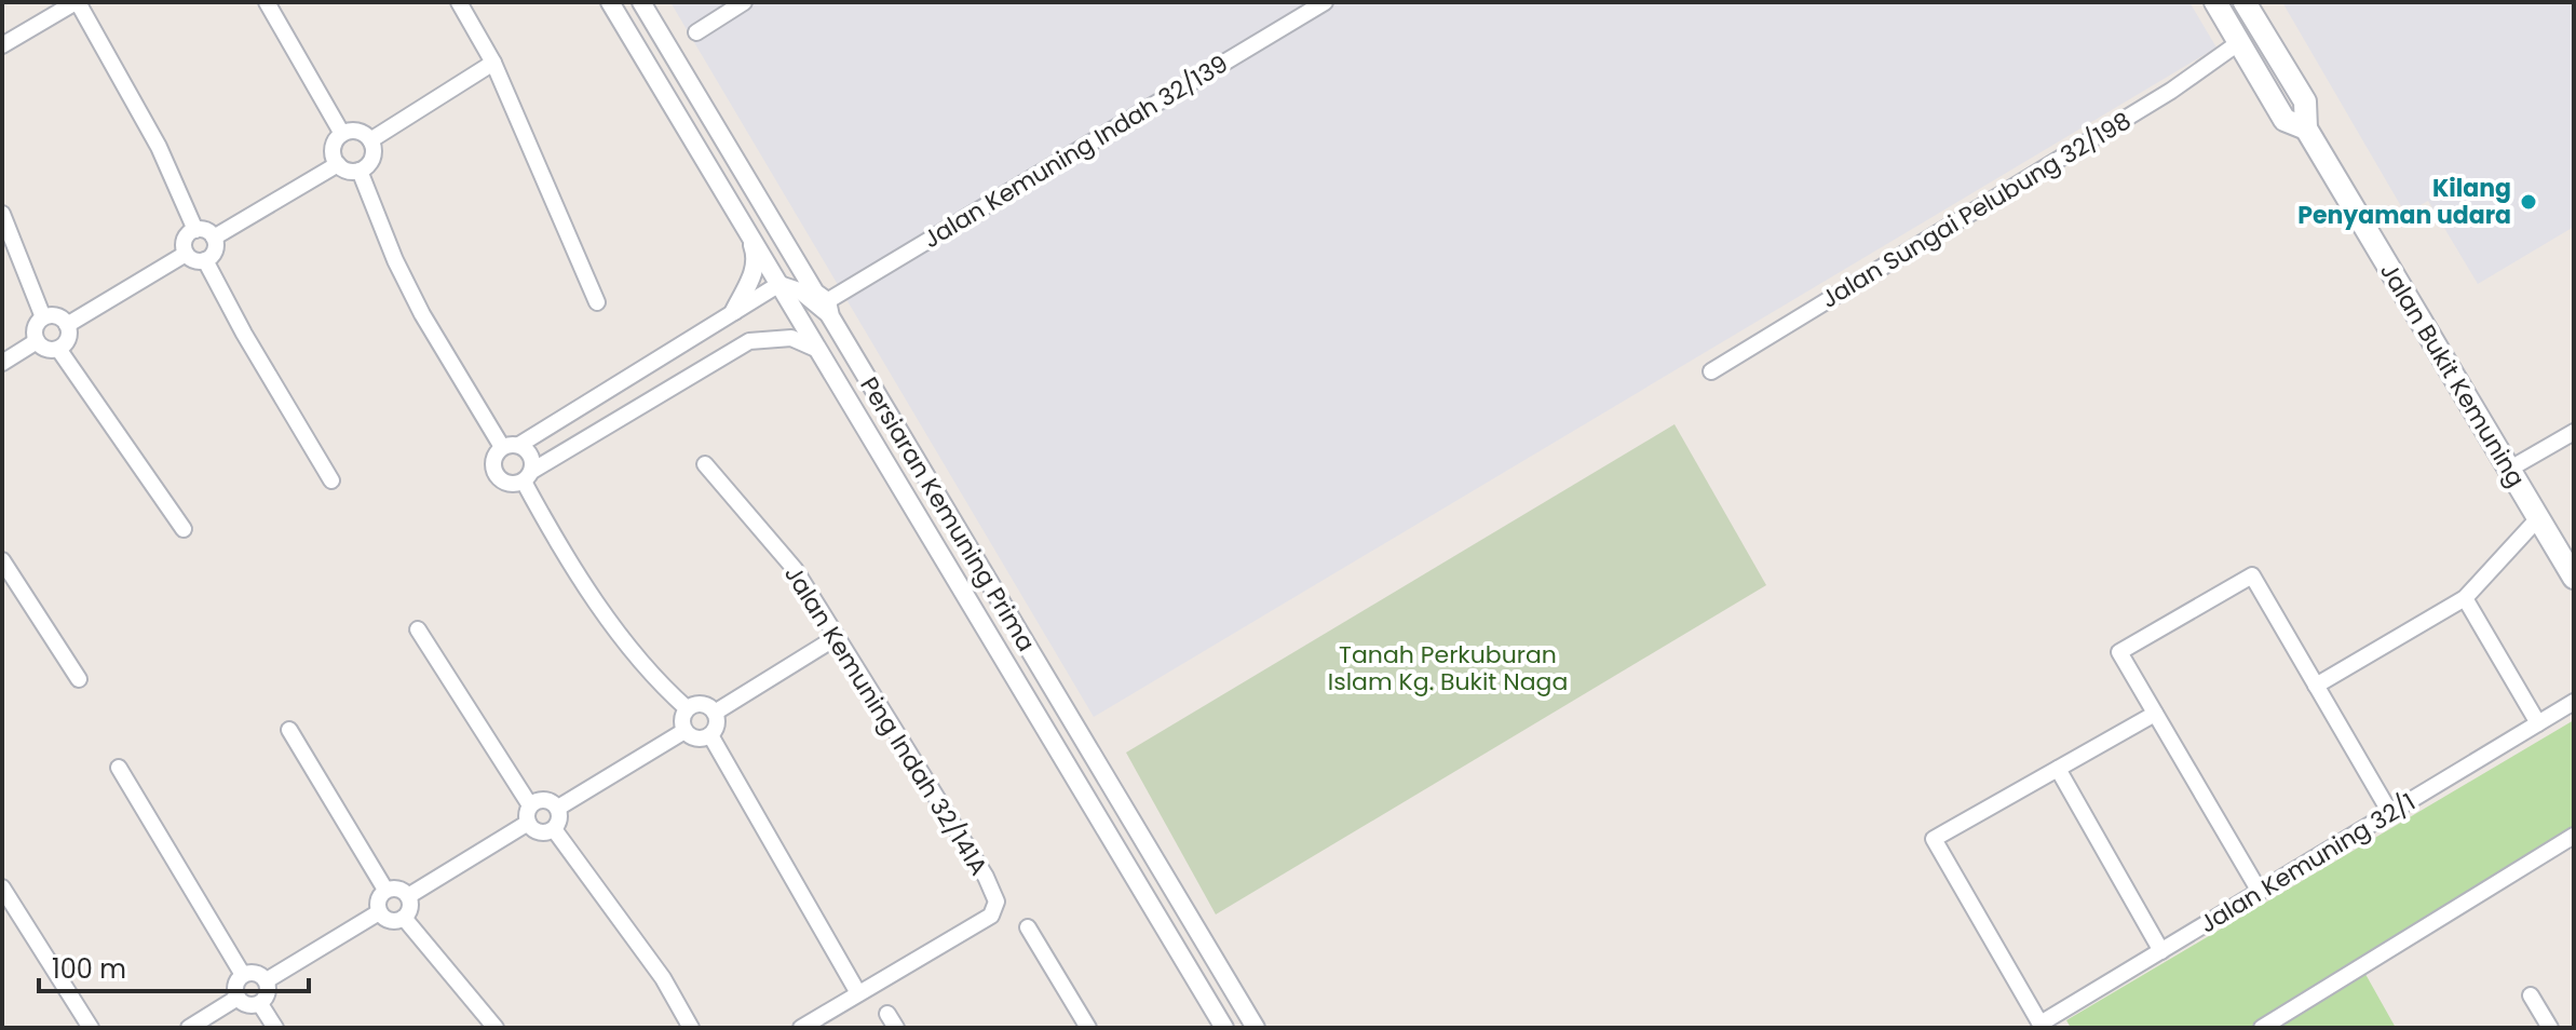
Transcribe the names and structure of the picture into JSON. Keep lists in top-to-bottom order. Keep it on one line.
{"streets":{"main road":["Jalan Bukit Kemuning"],"street":["Jalan Kemuning Indah 32/139","Jalan Sungai Pelubung 32/198","Persiaran Kemuning Prima","Jalan Kemuning Indah 32/141A","Jalan Kemuning 32/1"]},"crossings":[["Jalan Kemuning Indah 32/139","Persiaran Kemuning Prima"],["Jalan Sungai Pelubung 32/198","Jalan Bukit Kemuning"]],"parks":["Tanah Perkuburan Islam Kg. Bukit Naga"],"places":["Kilang Penyaman udara"],"scale_bar":"100 m"}
